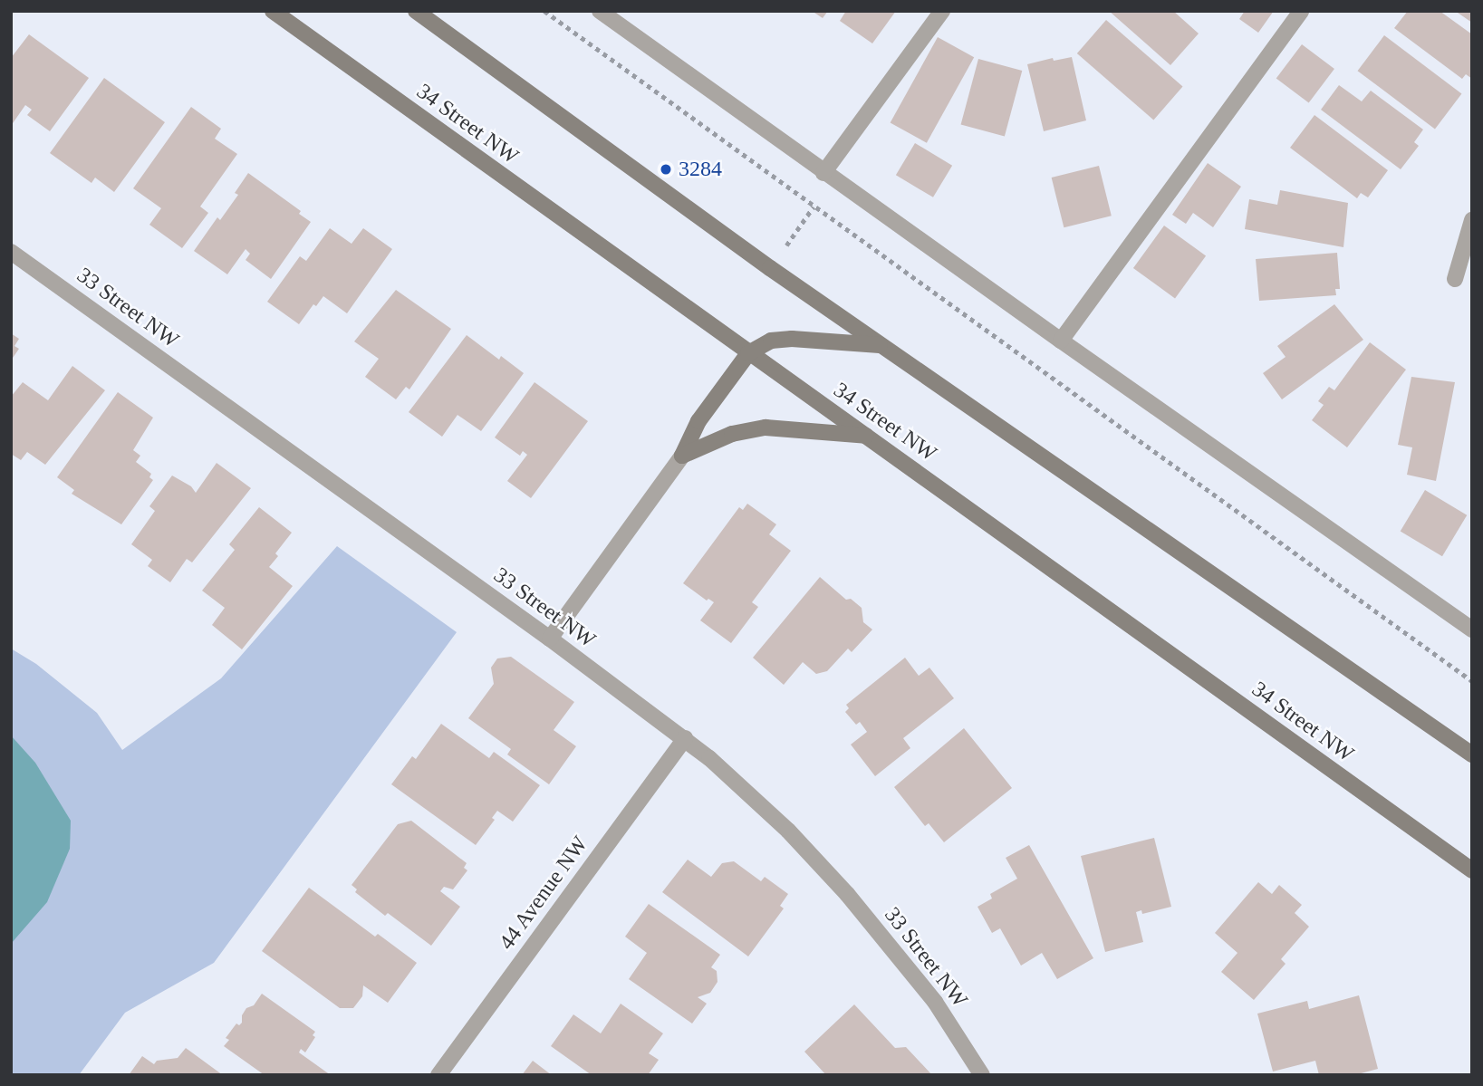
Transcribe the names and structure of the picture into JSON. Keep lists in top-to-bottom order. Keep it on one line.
{"streets":{"main road":["34 Street NW"],"street":["33 Street NW","44 Avenue NW"]},"crossings":[["33 Street NW","44 Avenue NW"]],"places":["3284"]}
